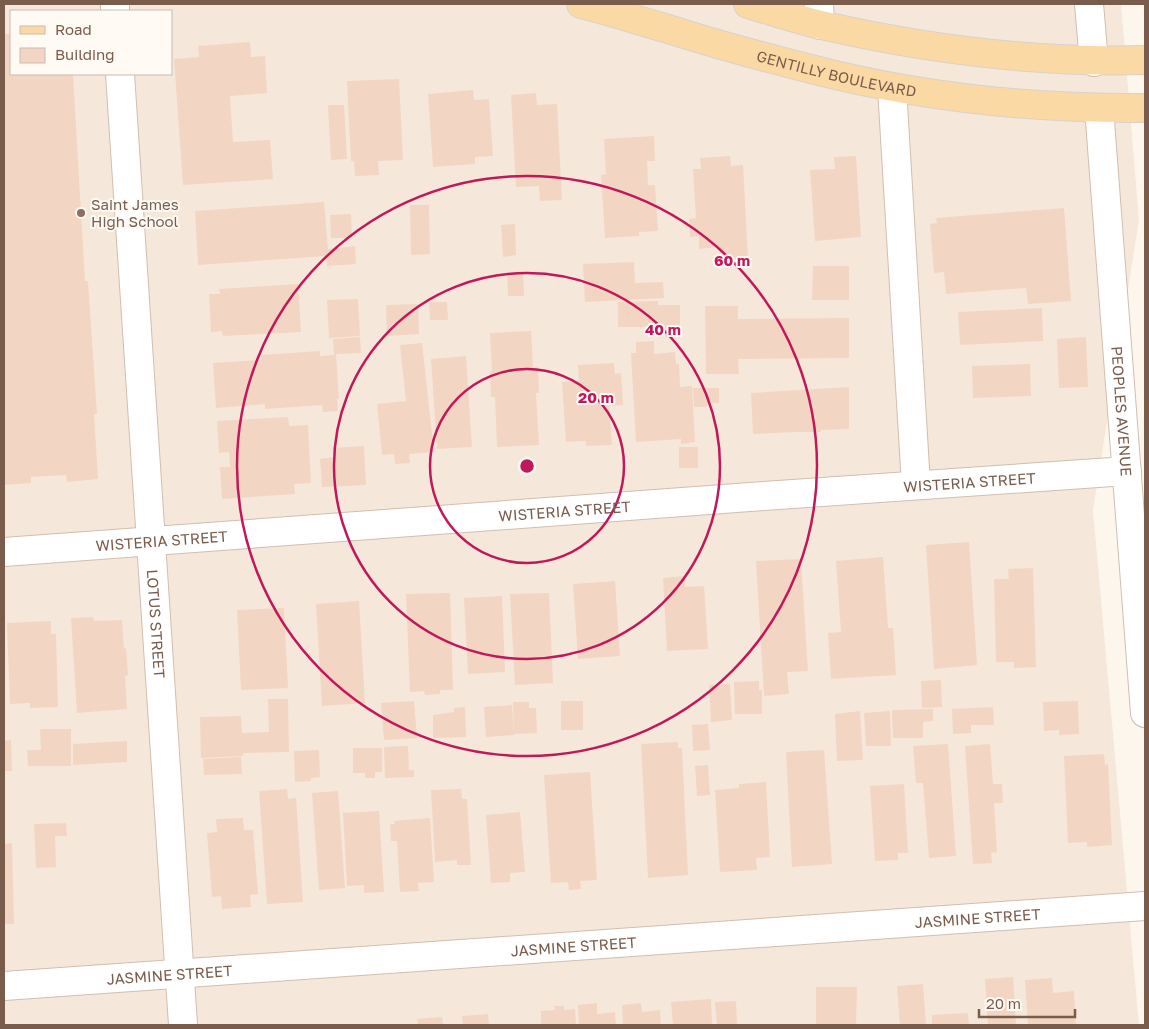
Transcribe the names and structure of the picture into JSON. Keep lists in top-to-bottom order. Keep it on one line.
{"streets":{"main road":["GENTILLY BOULEVARD"],"street":["PEOPLES AVENUE","WISTERIA STREET","LOTUS STREET","JASMINE STREET"]},"crossings":[["GENTILLY BOULEVARD","PEOPLES AVENUE"],["PEOPLES AVENUE","WISTERIA STREET"],["WISTERIA STREET","LOTUS STREET"],["LOTUS STREET","JASMINE STREET"]],"places":["Saint James High School"],"legend":["Road","Building"],"scale_bar":"20 m","rings":["60 m","40 m","20 m"]}
